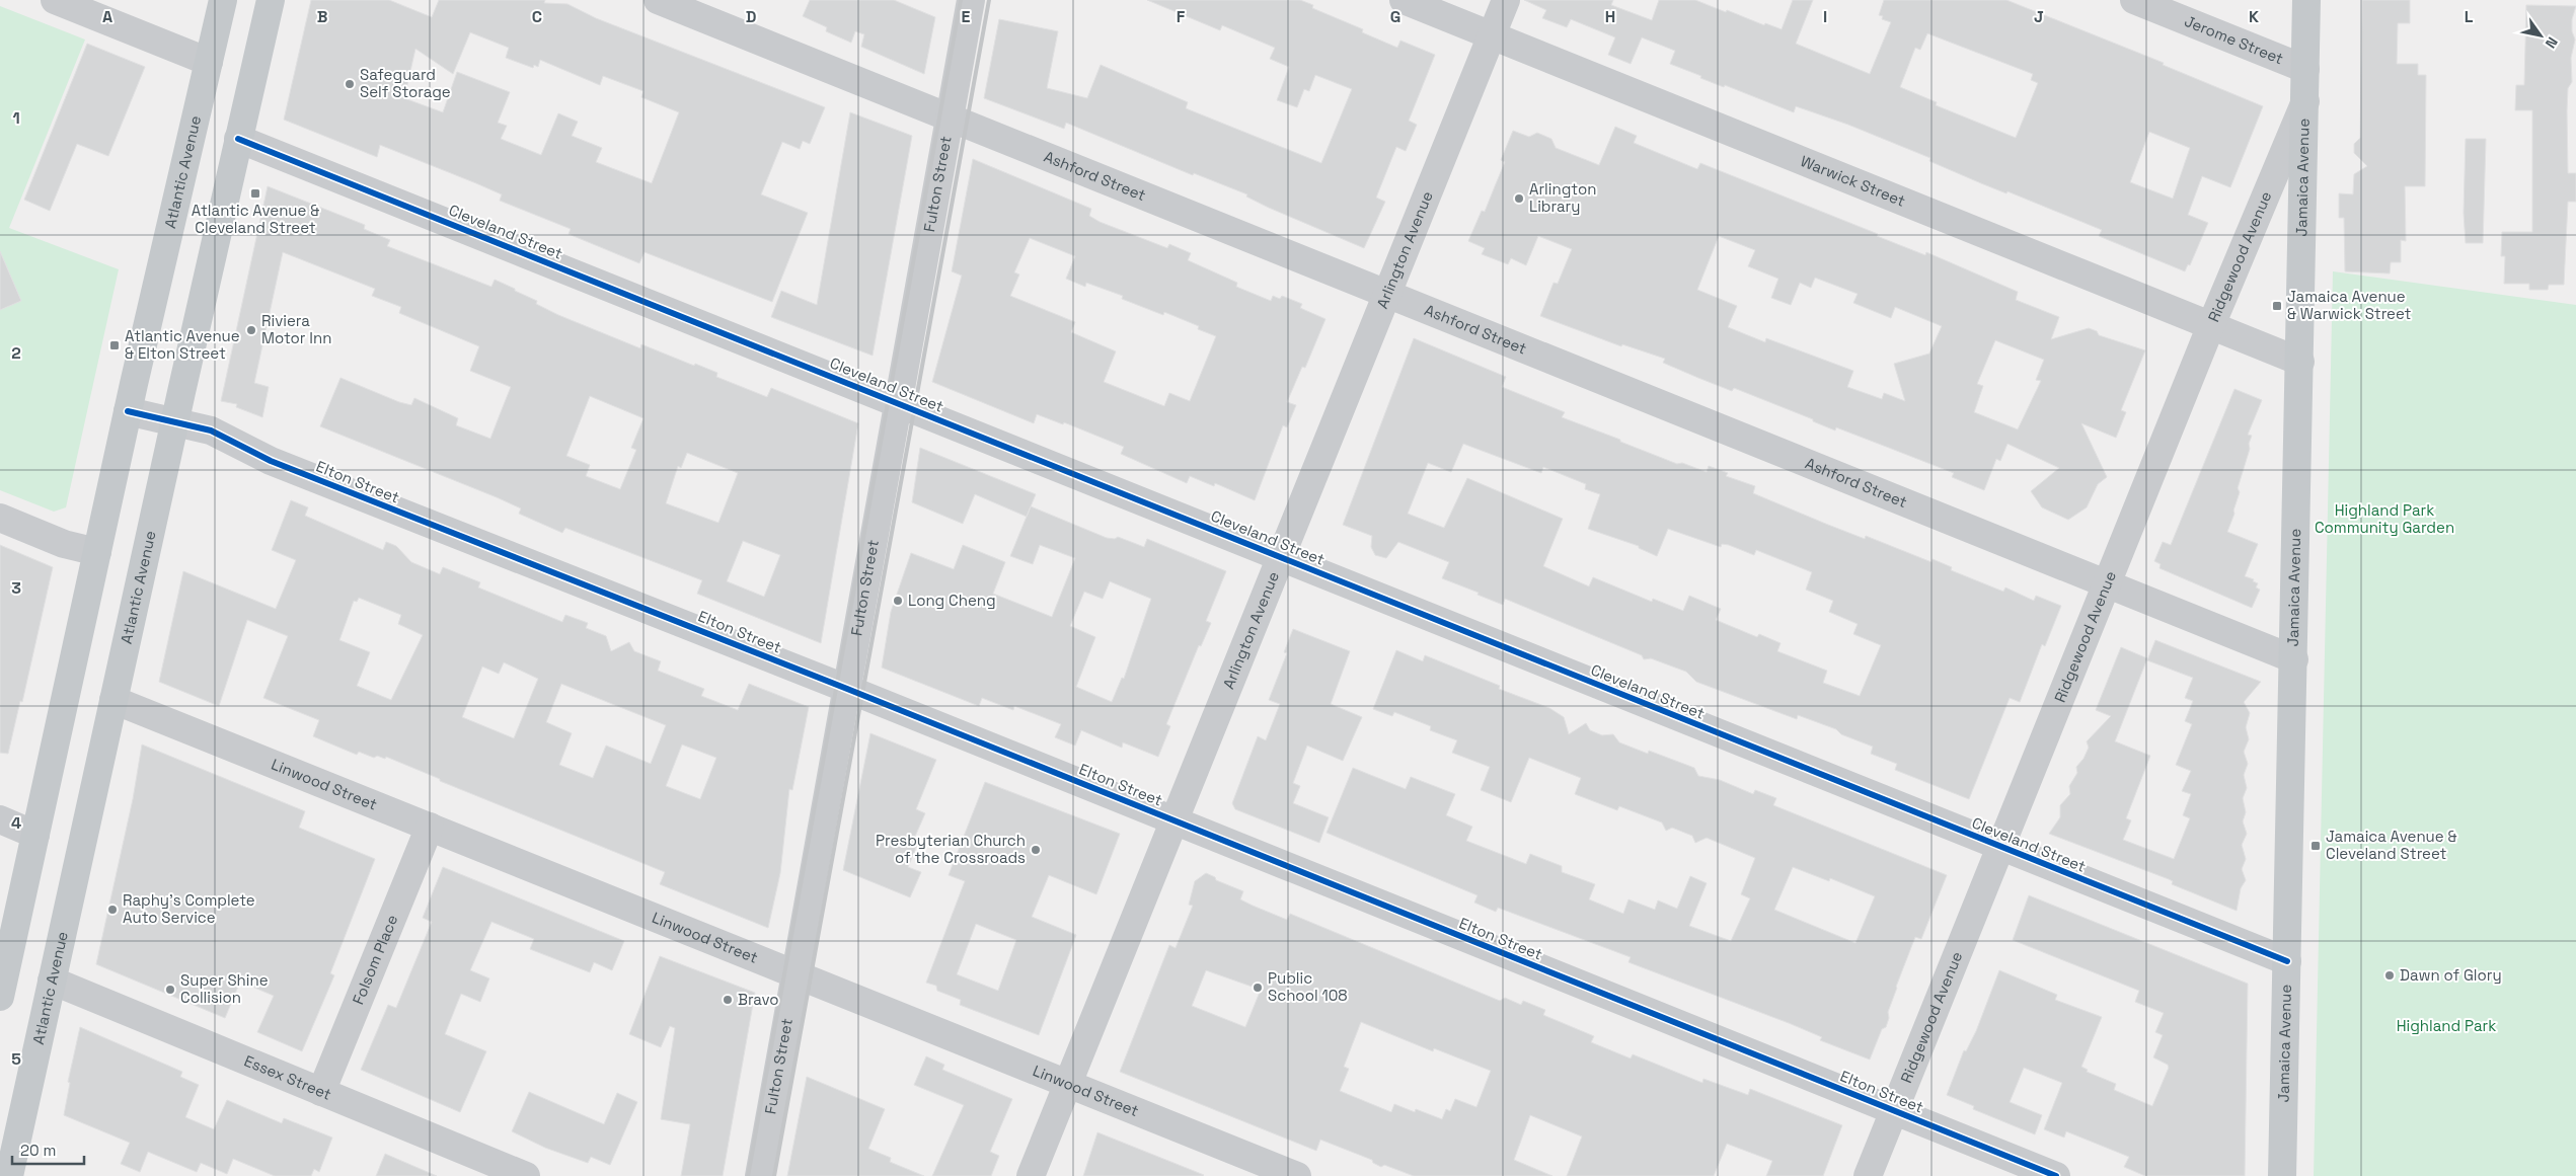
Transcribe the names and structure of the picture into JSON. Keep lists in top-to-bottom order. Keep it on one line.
{"streets":{"main road":["Atlantic Avenue","Jamaica Avenue"],"street":["Jerome Street","Ashford Street","Warwick Street","Fulton Street","Cleveland Street","Arlington Avenue","Ridgewood Avenue","Elton Street","Linwood Street","Folsom Place","Essex Street"]},"crossings":[["Jerome Street","Jamaica Avenue"],["Atlantic Avenue","Cleveland Street"],["Atlantic Avenue","Elton Street"],["Atlantic Avenue","Linwood Street"],["Atlantic Avenue","Essex Street"],["Ashford Street","Jamaica Avenue"],["Ashford Street","Fulton Street"],["Ashford Street","Arlington Avenue"],["Ashford Street","Ridgewood Avenue"],["Jamaica Avenue","Warwick Street"],["Jamaica Avenue","Cleveland Street"],["Jamaica Avenue","Ridgewood Avenue"],["Warwick Street","Arlington Avenue"],["Warwick Street","Ridgewood Avenue"],["Fulton Street","Cleveland Street"],["Fulton Street","Elton Street"],["Fulton Street","Linwood Street"],["Cleveland Street","Arlington Avenue"],["Cleveland Street","Ridgewood Avenue"],["Arlington Avenue","Elton Street"],["Arlington Avenue","Linwood Street"],["Ridgewood Avenue","Elton Street"],["Linwood Street","Folsom Place"],["Folsom Place","Essex Street"]],"parks":["Highland Park Community Garden","Highland Park"],"places":{"other":["Safeguard Self Storage","Arlington Library","Riviera Motor Inn","Long Cheng","Presbyterian Church of the Crossroads","Raphy's Complete Auto Service","Dawn of Glory","Public School 108","Super Shine Collision","Bravo"],"transit":["Atlantic Avenue & Cleveland Street","Jamaica Avenue & Warwick Street","Atlantic Avenue & Elton Street","Jamaica Avenue & Cleveland Street"]},"scale_bar":"20 m","north":"bottom right","grid":{"columns":["A","B","C","D","E","F","G","H","I","J","K","L"],"rows":["1","2","3","4","5"]}}
